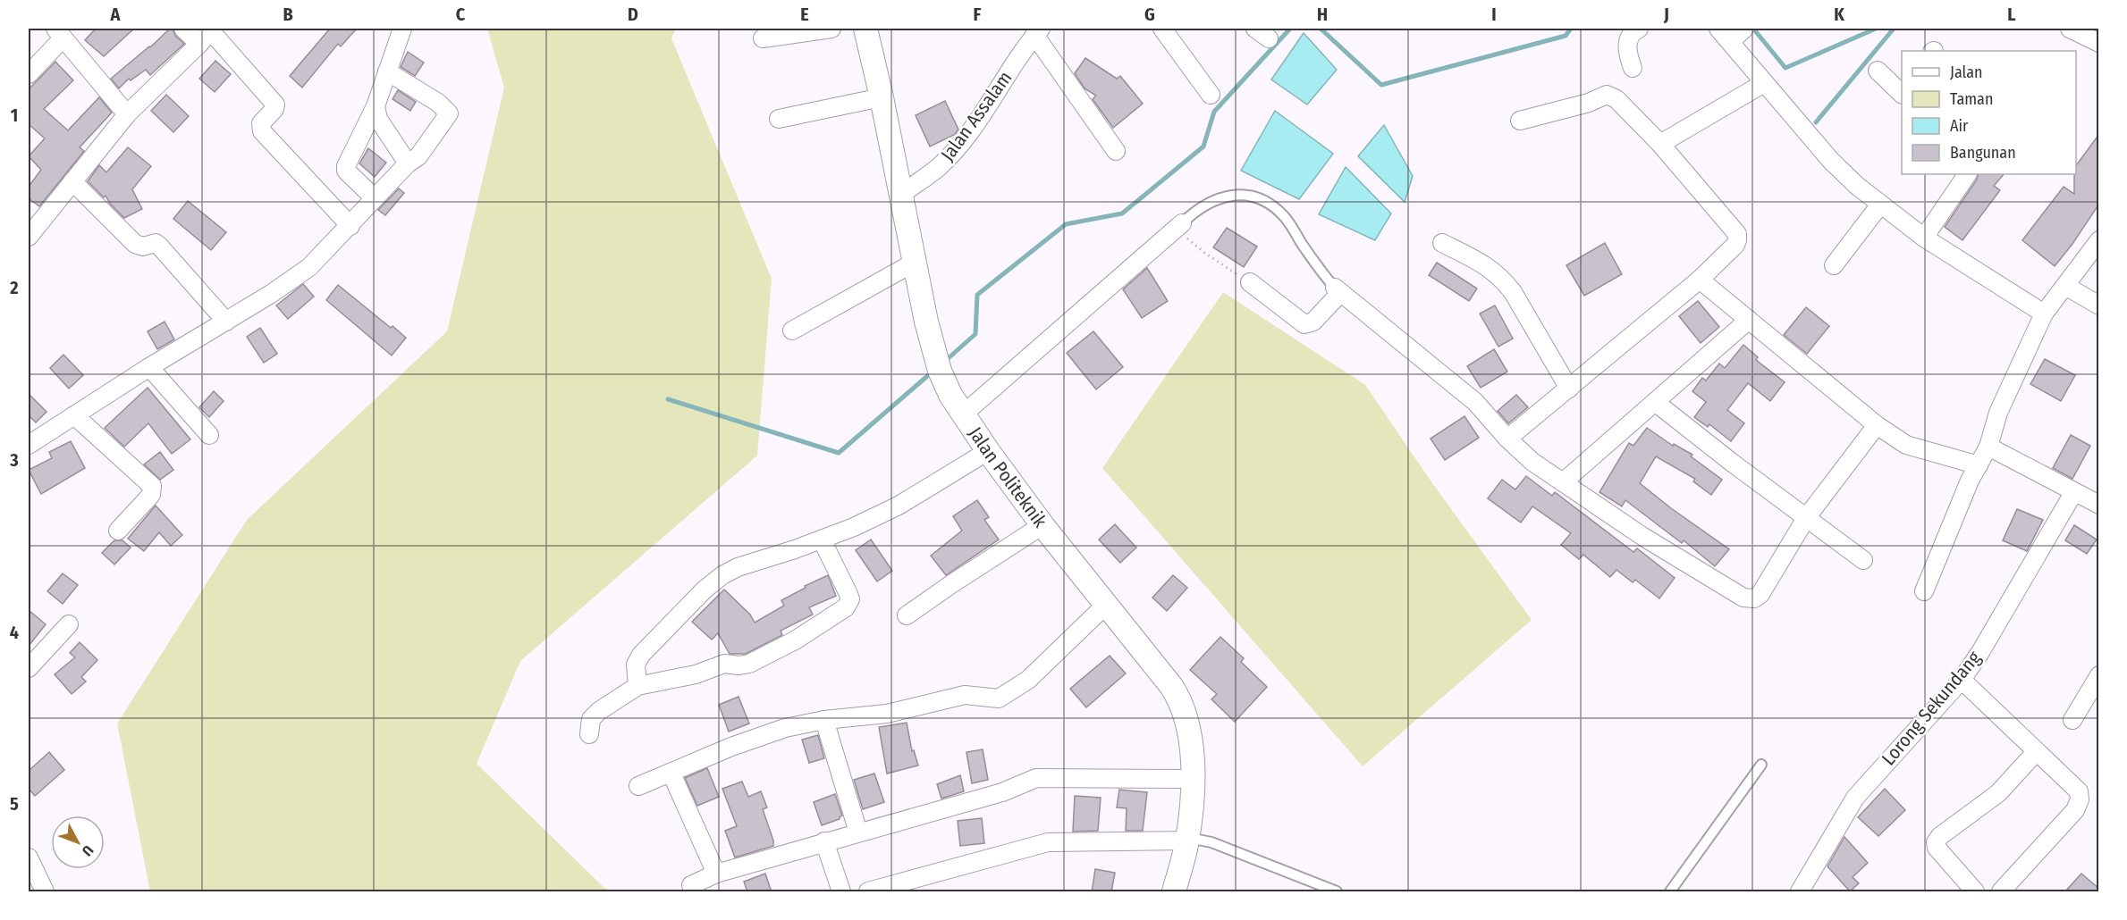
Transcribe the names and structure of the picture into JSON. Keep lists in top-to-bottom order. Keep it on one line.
{"streets":{"street":["Jalan Assalam","Jalan Politeknik","Lorong Sekundang"]},"crossings":[["Jalan Assalam","Jalan Politeknik"]],"legend":["Jalan","Taman","Air","Bangunan"],"north":"bottom right","grid":{"columns":["A","B","C","D","E","F","G","H","I","J","K","L"],"rows":["1","2","3","4","5"]}}
